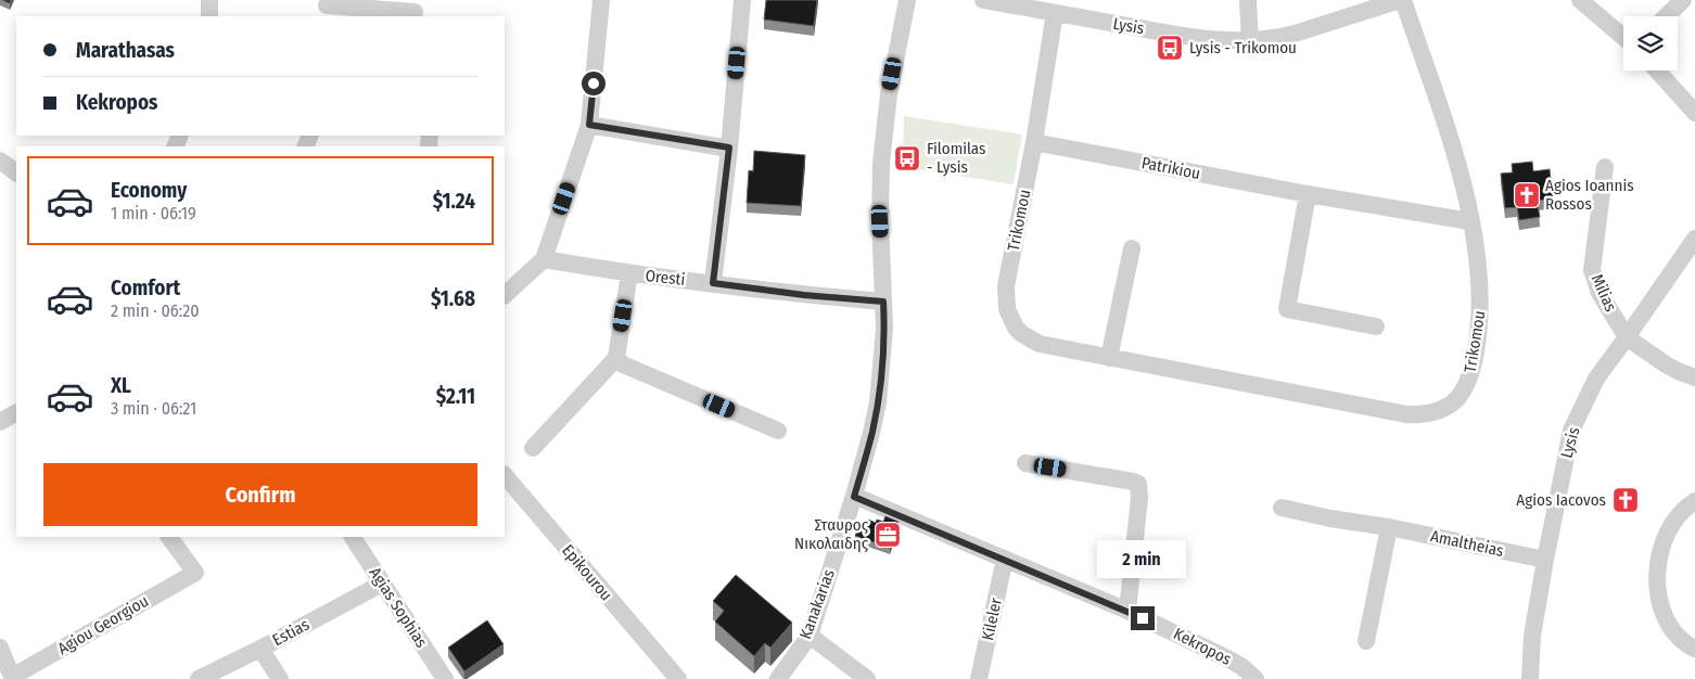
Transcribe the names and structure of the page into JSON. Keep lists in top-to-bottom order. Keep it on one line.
{"streets":{"street":["Lysis","Patrikiou","Trikomou","Oresti","Milias","Amaltheias","Epikourou","Kanakarias","Agias Sophias","Kileler","Agiou Georgiou","Estias","Kekropos"]},"crossings":[["Lysis","Trikomou"],["Lysis","Milias"],["Lysis","Amaltheias"],["Patrikiou","Trikomou"],["Oresti","Kanakarias"],["Kanakarias","Kekropos"],["Agias Sophias","Estias"],["Kileler","Kekropos"]],"places":{"bus stop":["Lysis - Trikomou","Filomilas - Lysis"],"church":["Agios Ioannis Rossos","Agios Iacovos"],"office":["Σταυρος Νικολαιδης"]},"page":{"banner":["Marathasas","Kekropos"],"list":[{"name":"Economy","note":"1 min · 06:19","value":"$1.24"},{"name":"Comfort","note":"2 min · 06:20","value":"$1.68"},{"name":"XL","note":"3 min · 06:21","value":"$2.11"}],"buttons":"Confirm","bubble":"2 min"}}
